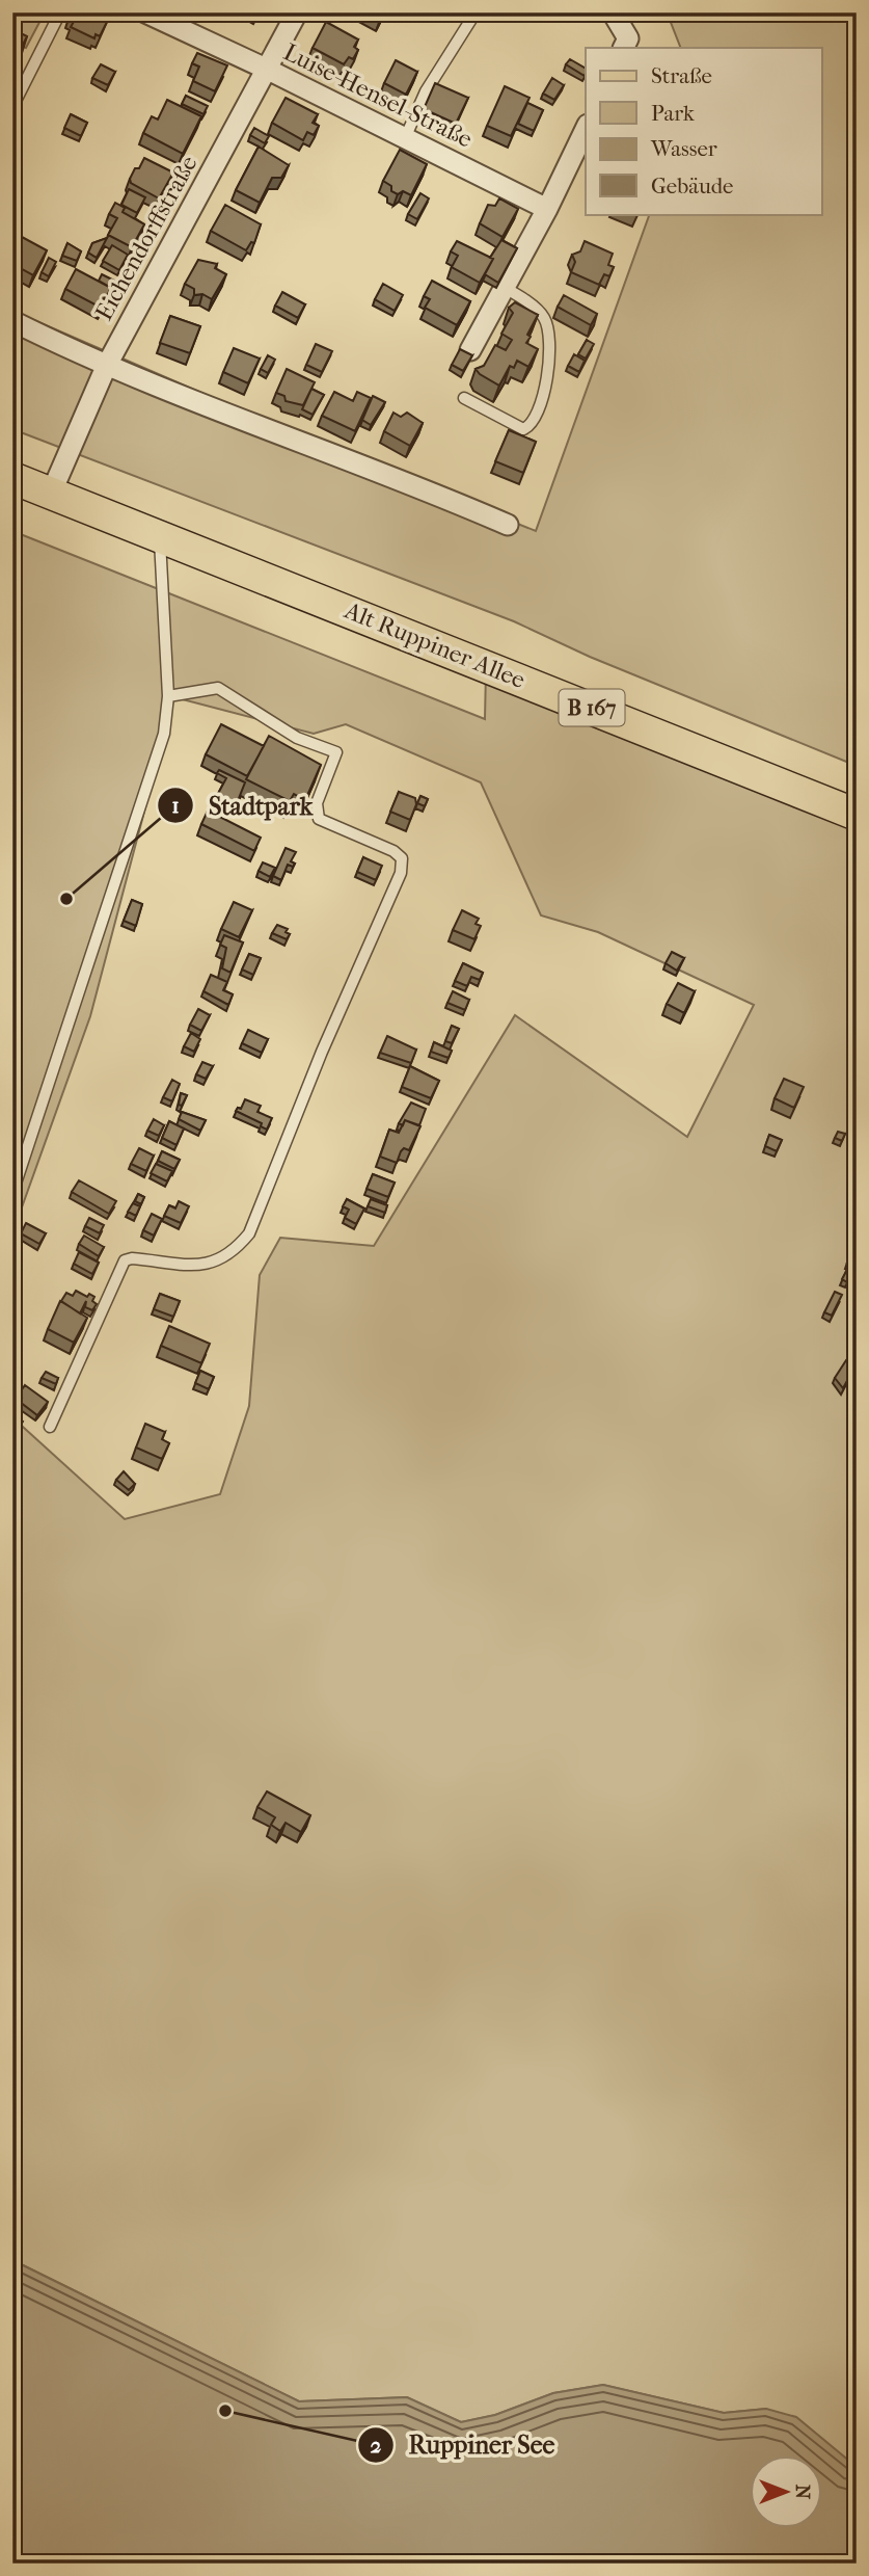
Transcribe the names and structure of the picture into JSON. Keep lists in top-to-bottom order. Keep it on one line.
{"streets":{"main road":["Alt Ruppiner Allee","B 167"],"street":["Luise-Hensel-Straße","Eichendorffstraße"]},"crossings":[["Luise-Hensel-Straße","Eichendorffstraße"],["Eichendorffstraße","Alt Ruppiner Allee"]],"places":["Stadtpark","Ruppiner See"],"legend":["Straße","Park","Wasser","Gebäude"],"north":"right"}
